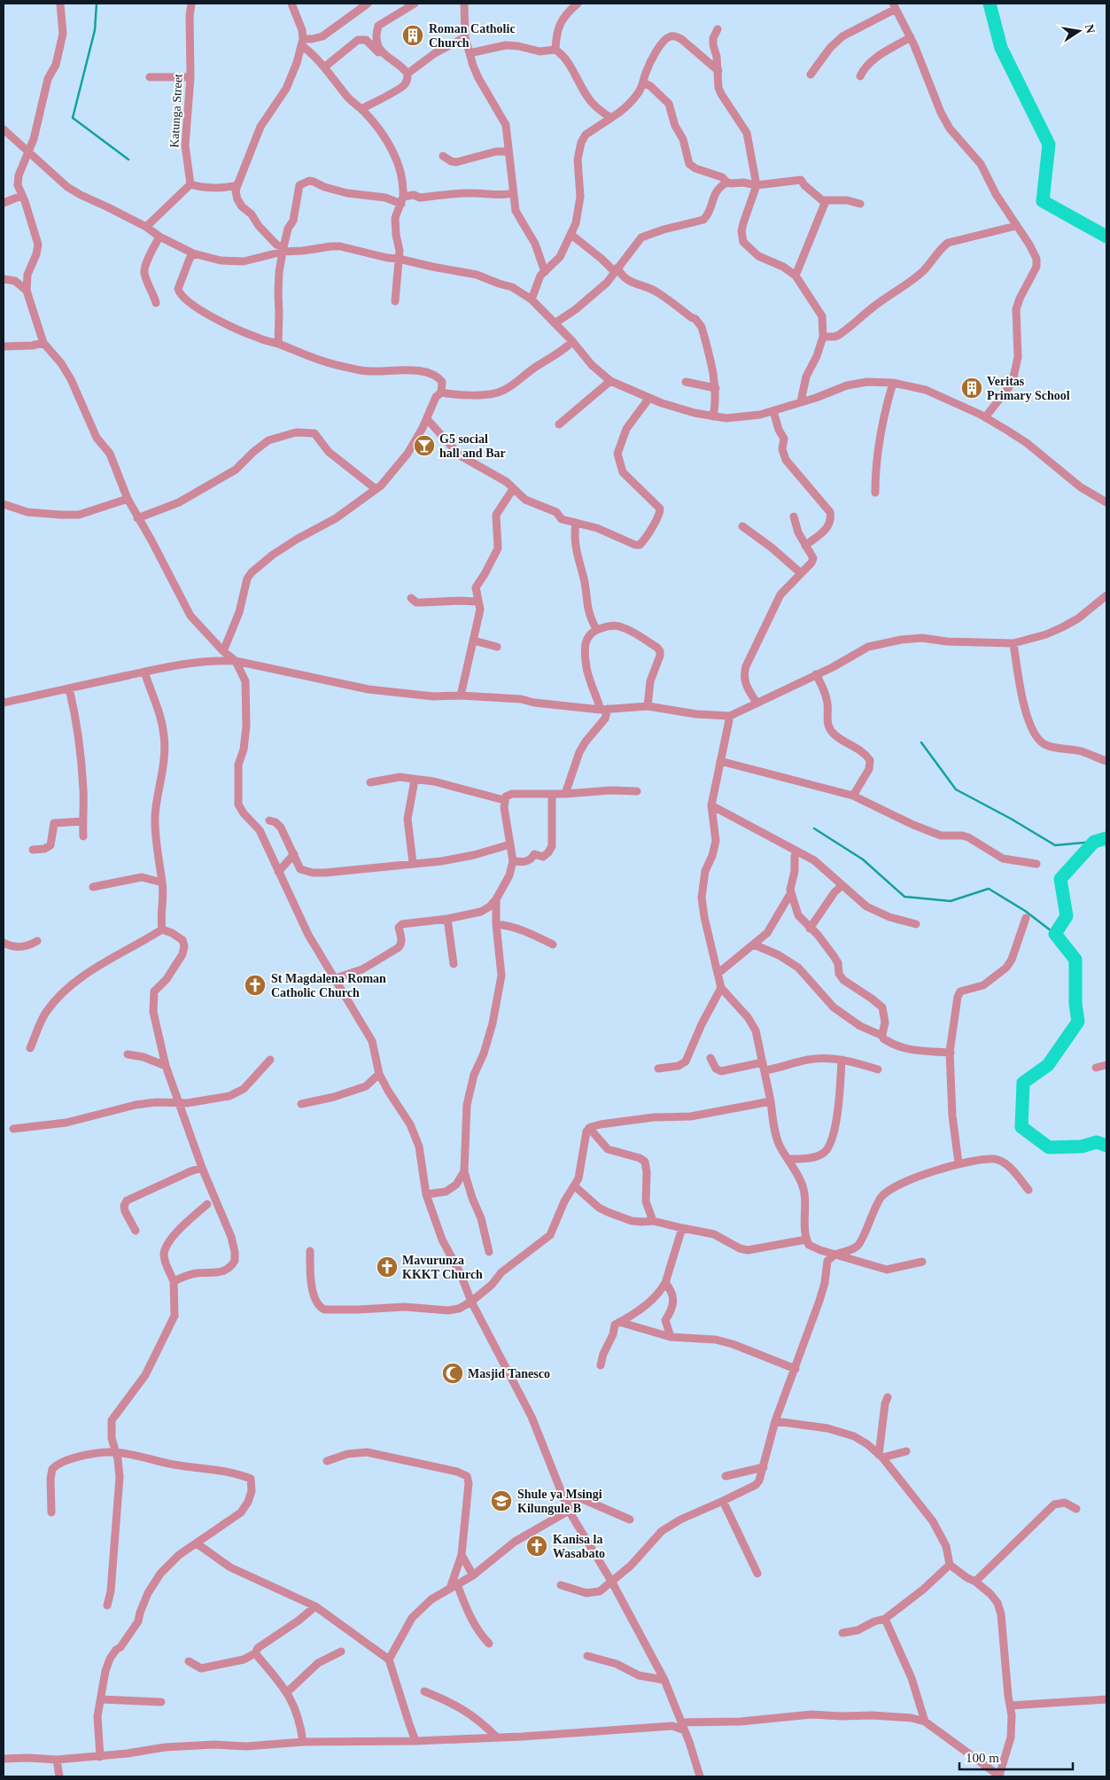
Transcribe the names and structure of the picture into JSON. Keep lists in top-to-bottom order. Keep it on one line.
{"streets":{"street":["Katunga Street"]},"places":{"building":["Roman Catholic Church","Veritas Primary School"],"bar":["G5 social hall and Bar"],"church":["St Magdalena Roman Catholic Church","Mavurunza KKKT Church","Kanisa la Wasabato"],"mosque":["Masjid Tanesco"],"school or university":["Shule ya Msingi Kilungule B"]},"scale_bar":"100 m","north":"right"}
